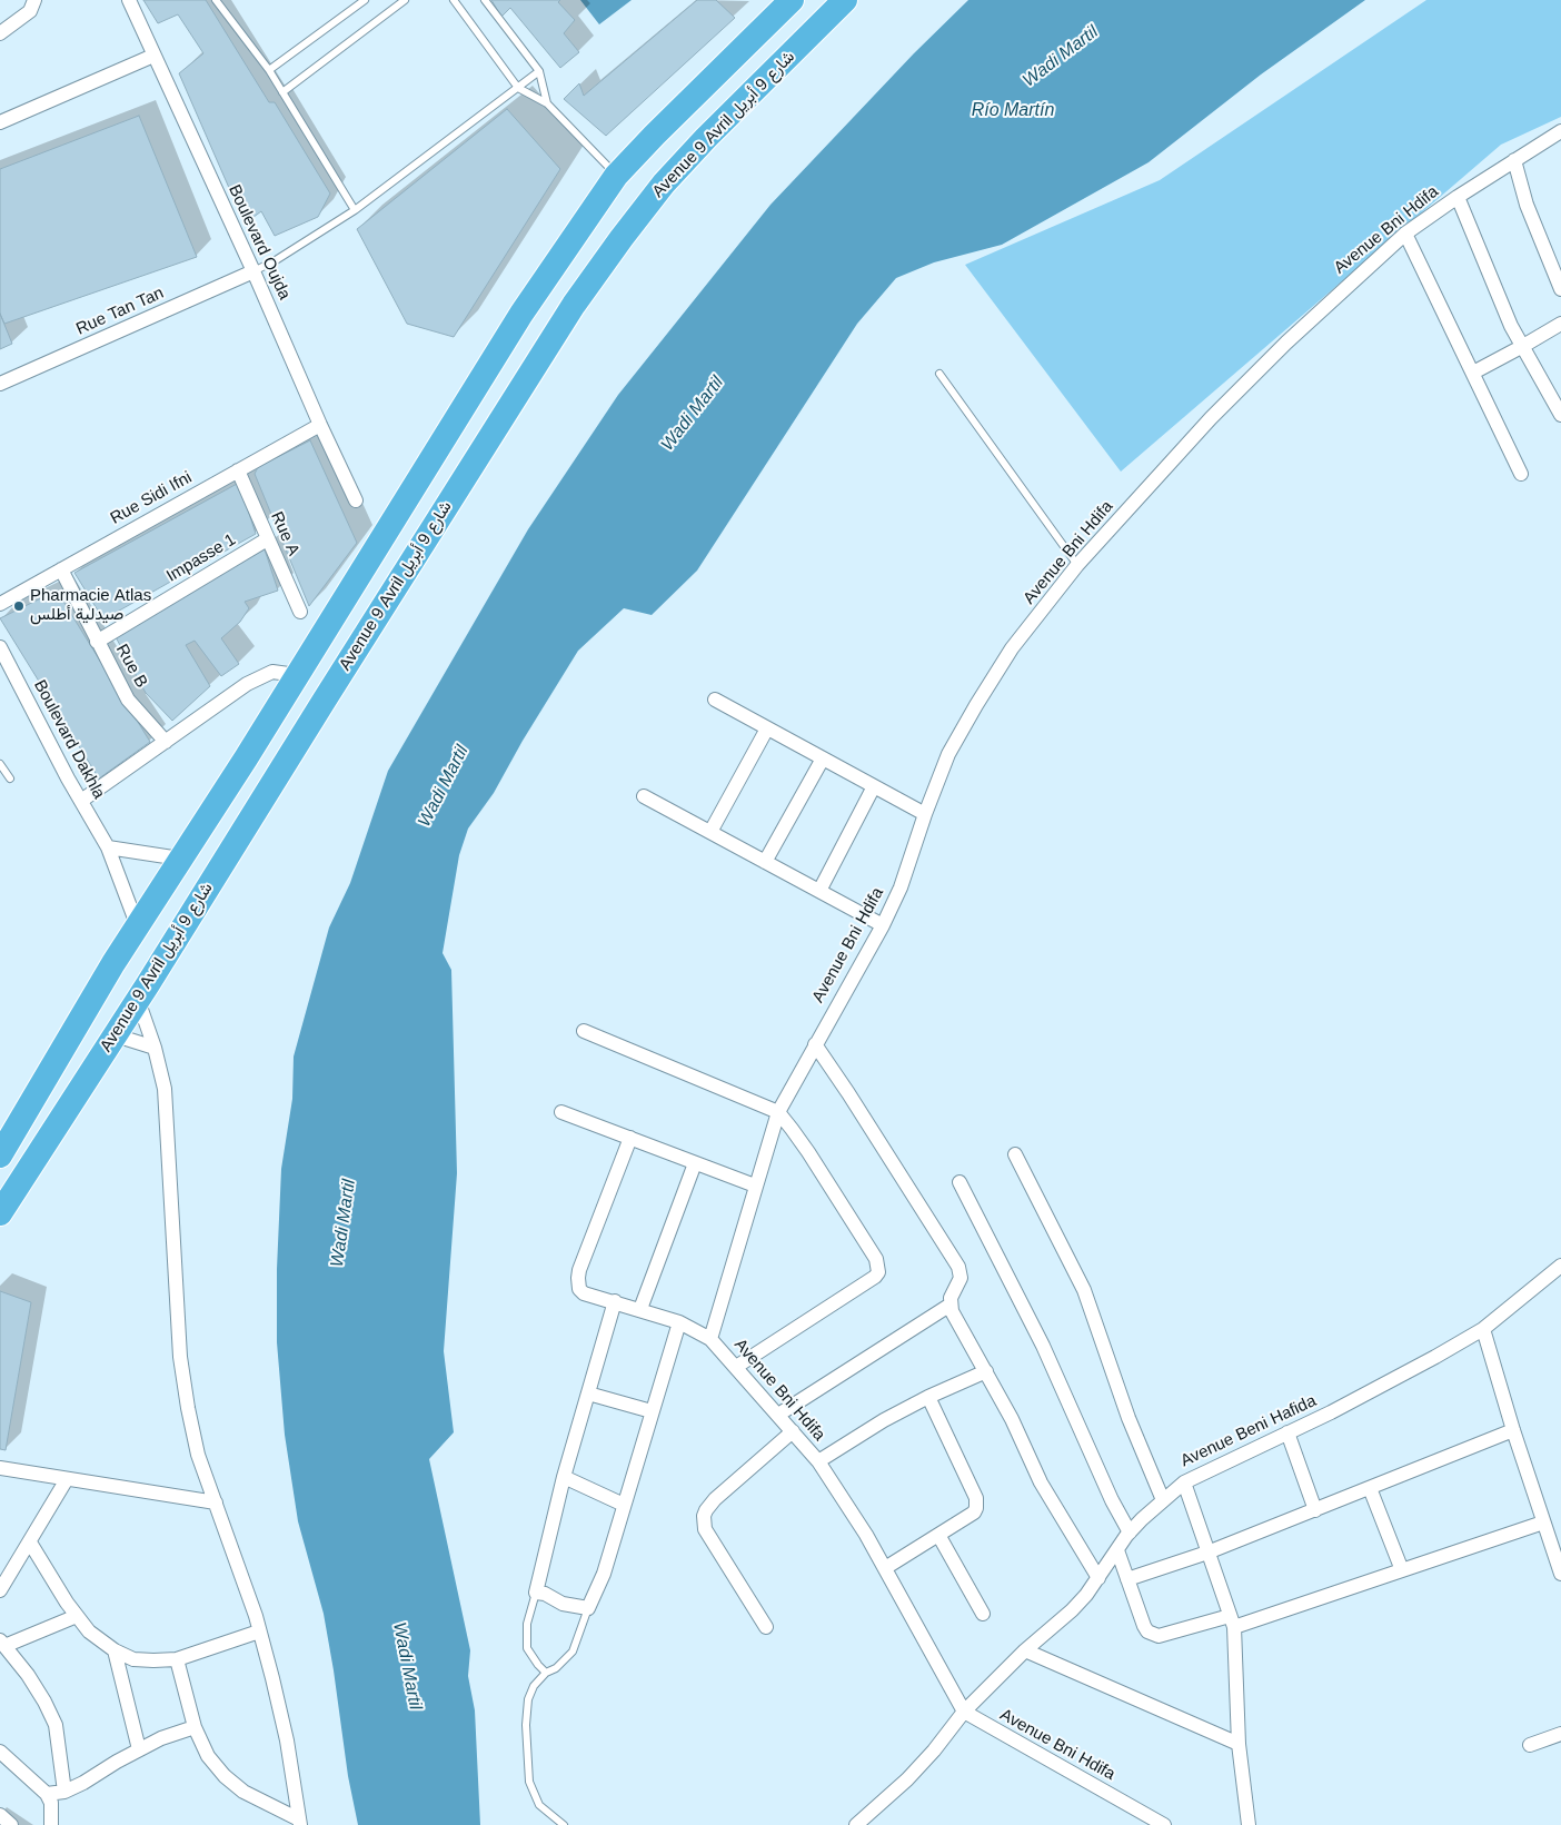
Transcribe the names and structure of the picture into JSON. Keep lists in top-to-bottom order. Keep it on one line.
{"streets":{"highway":["Avenue 9 Avril شارع 9 أبريل"],"street":["Avenue Bni Hdifa","Boulevard Oujda","Rue Tan Tan","Rue Sidi Ifni","Rue A","Impasse 1","Rue B","Boulevard Dakhla","Avenue Beni Hafida"]},"crossings":[["Avenue Bni Hdifa","Avenue Beni Hafida"],["Boulevard Oujda","Rue Tan Tan"],["Boulevard Oujda","Rue Sidi Ifni"],["Rue Sidi Ifni","Rue A"],["Rue Sidi Ifni","Rue B"],["Rue A","Impasse 1"],["Impasse 1","Rue B"]],"water":["Wadi Martil","Río Martín"],"places":["Pharmacie Atlas صيدلية أطلس"]}
